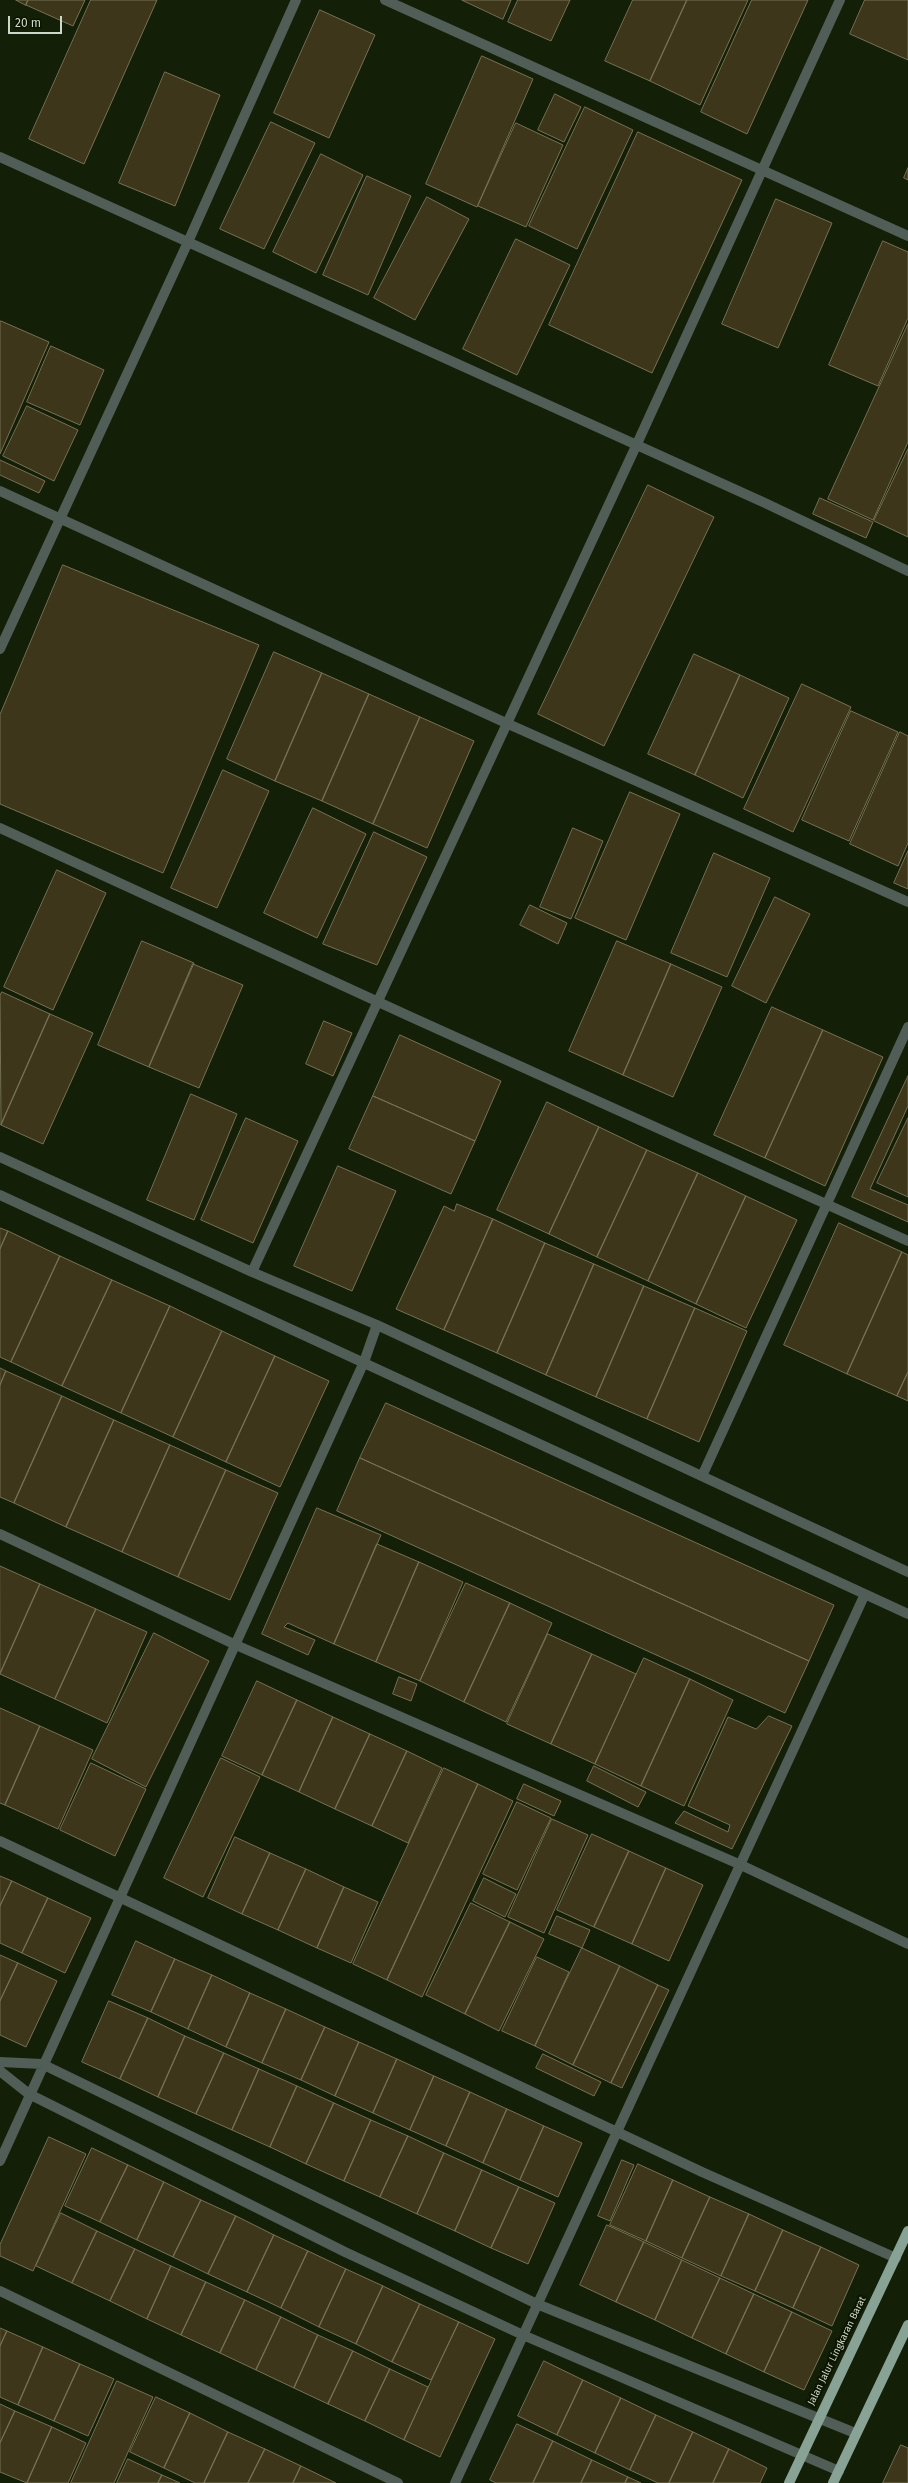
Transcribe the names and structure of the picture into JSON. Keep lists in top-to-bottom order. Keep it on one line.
{"streets":{"main road":["Jalan Jalur Lingkaran Barat"]},"scale_bar":"20 m"}
